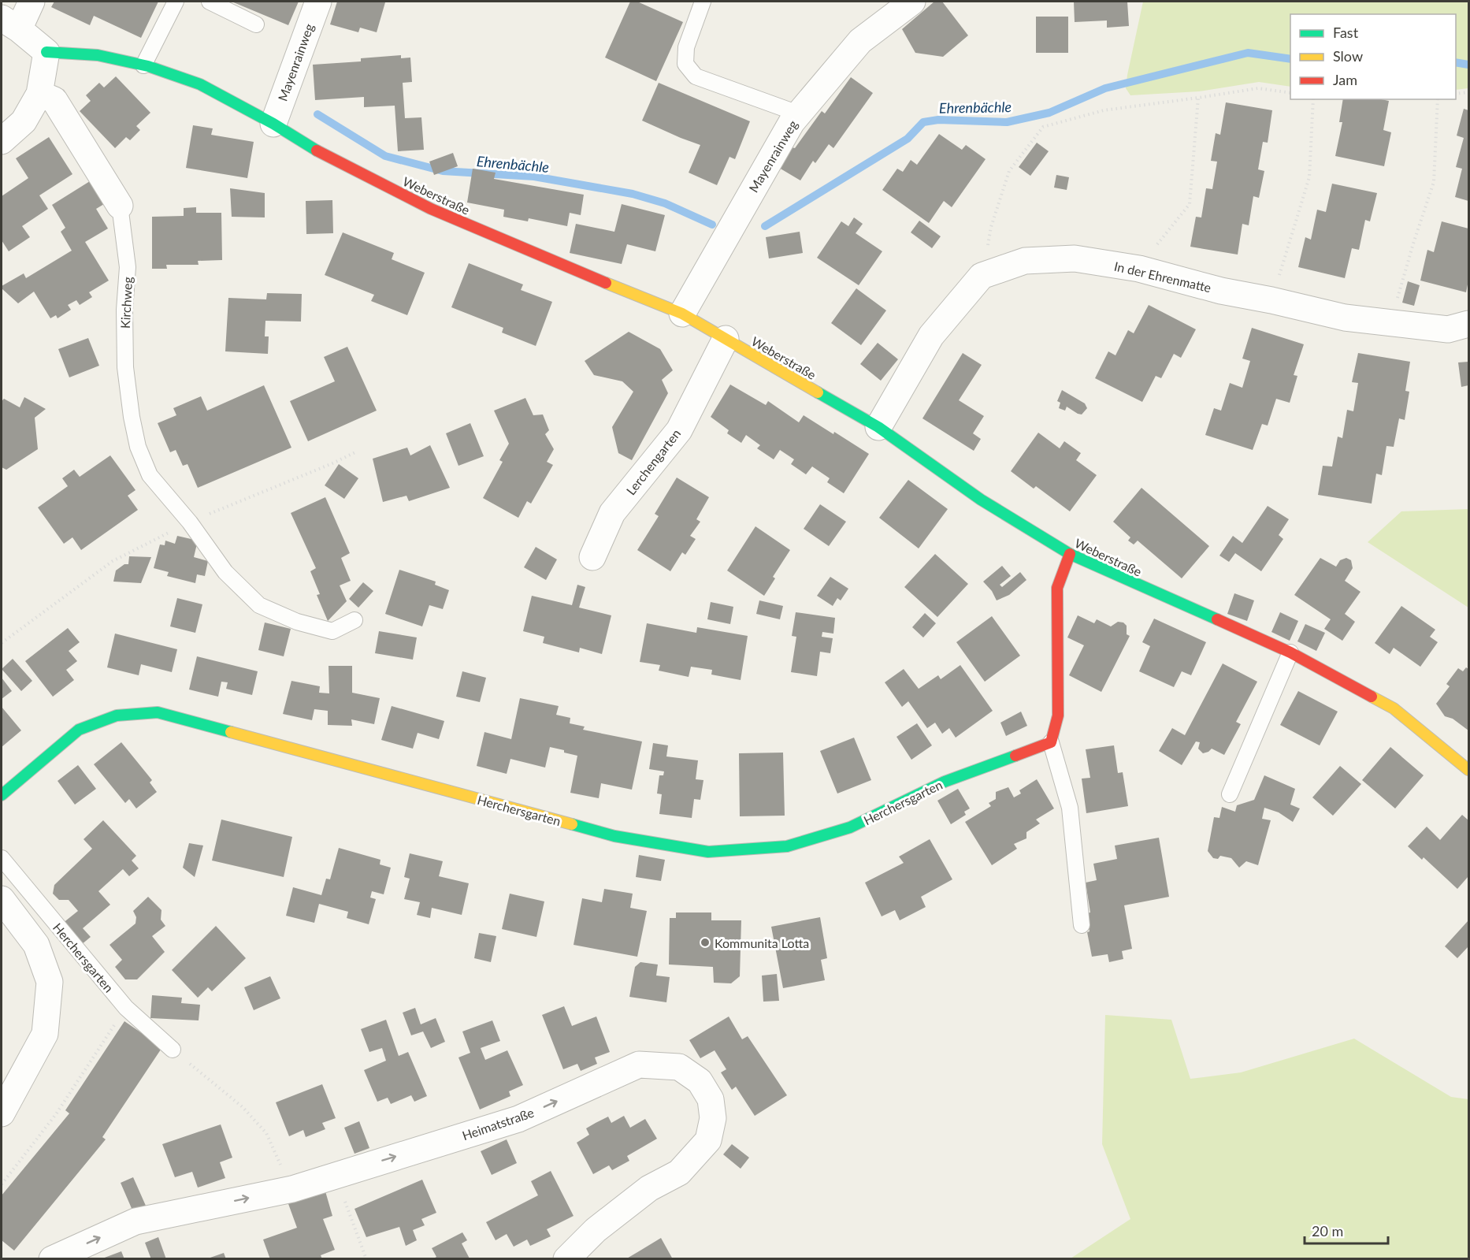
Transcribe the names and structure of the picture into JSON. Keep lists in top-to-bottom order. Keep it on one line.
{"streets":{"street":["Mayenrainweg","Weberstraße","In der Ehrenmatte","Kirchweg","Lerchengarten","Herchersgarten","Heimatstraße"]},"crossings":[["Mayenrainweg","Weberstraße"],["Weberstraße","Lerchengarten"]],"water":["Ehrenbächle"],"places":["Kommunita Lotta"],"legend":["Fast","Slow","Jam"],"scale_bar":"20 m"}
